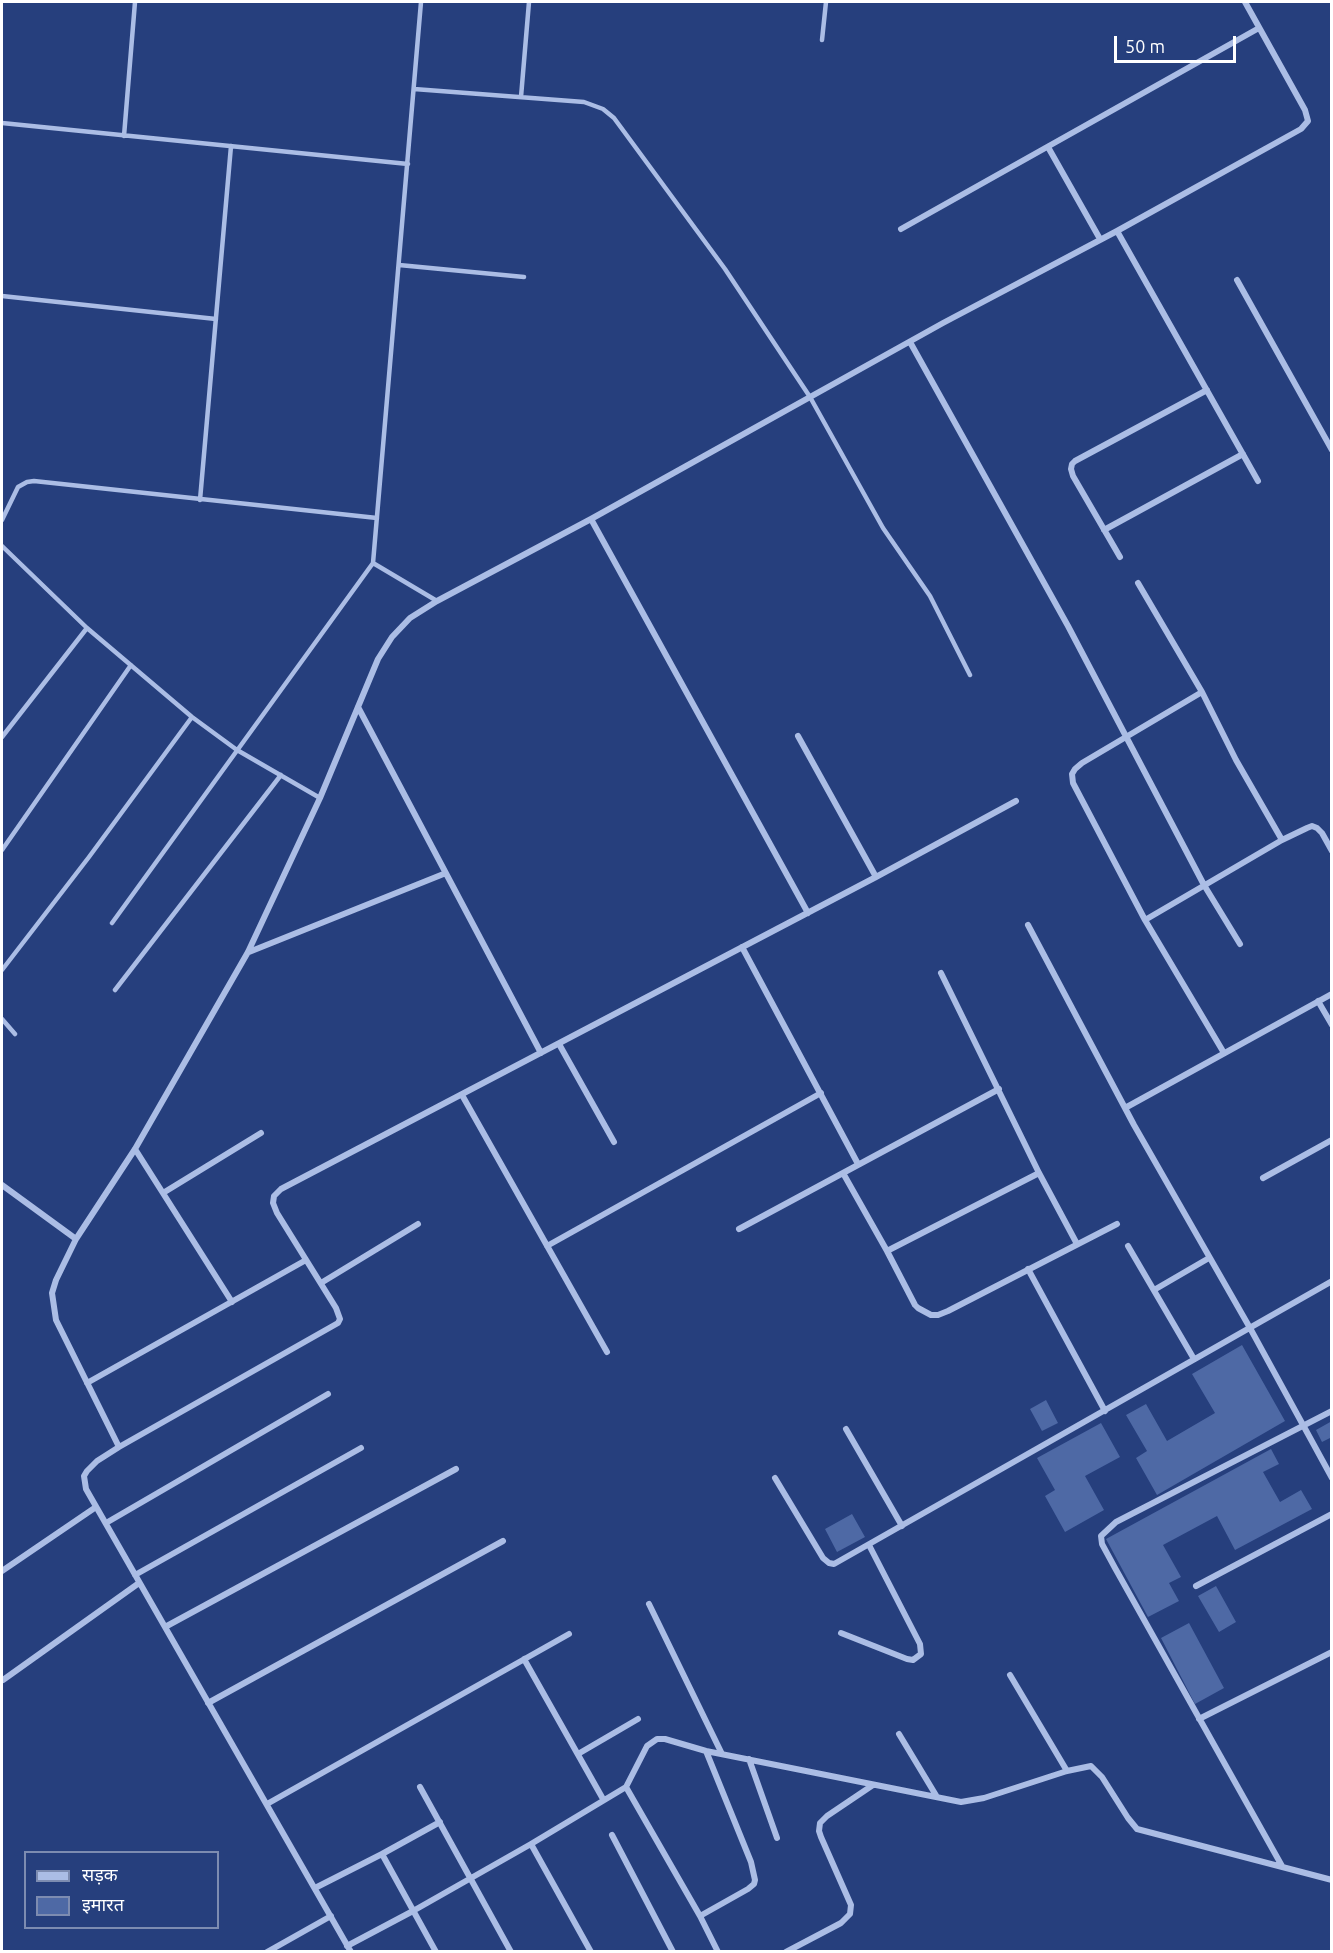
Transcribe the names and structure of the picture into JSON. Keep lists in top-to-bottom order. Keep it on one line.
{"legend":["सड़क","इमारत"],"scale_bar":"50 m"}
